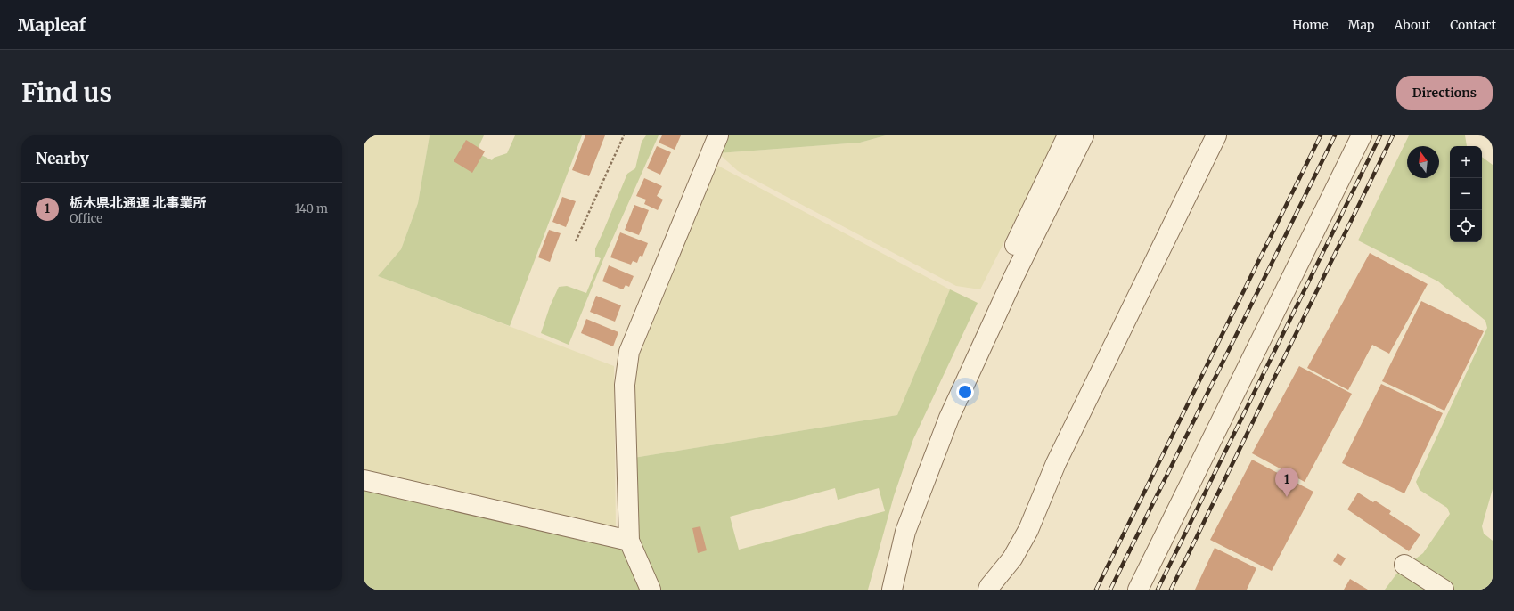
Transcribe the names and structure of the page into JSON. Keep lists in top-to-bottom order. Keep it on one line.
{"north":"top","page":{"header":"Mapleaf","nav":["Home","Map","About","Contact"],"buttons":"Directions","title":"Find us","heading":"Nearby","map_buttons":["+","−"],"list":[{"mark":"1","name":"栃木県北通運 北事業所","note":"Office","value":"140 m"}],"pins":"1"}}
